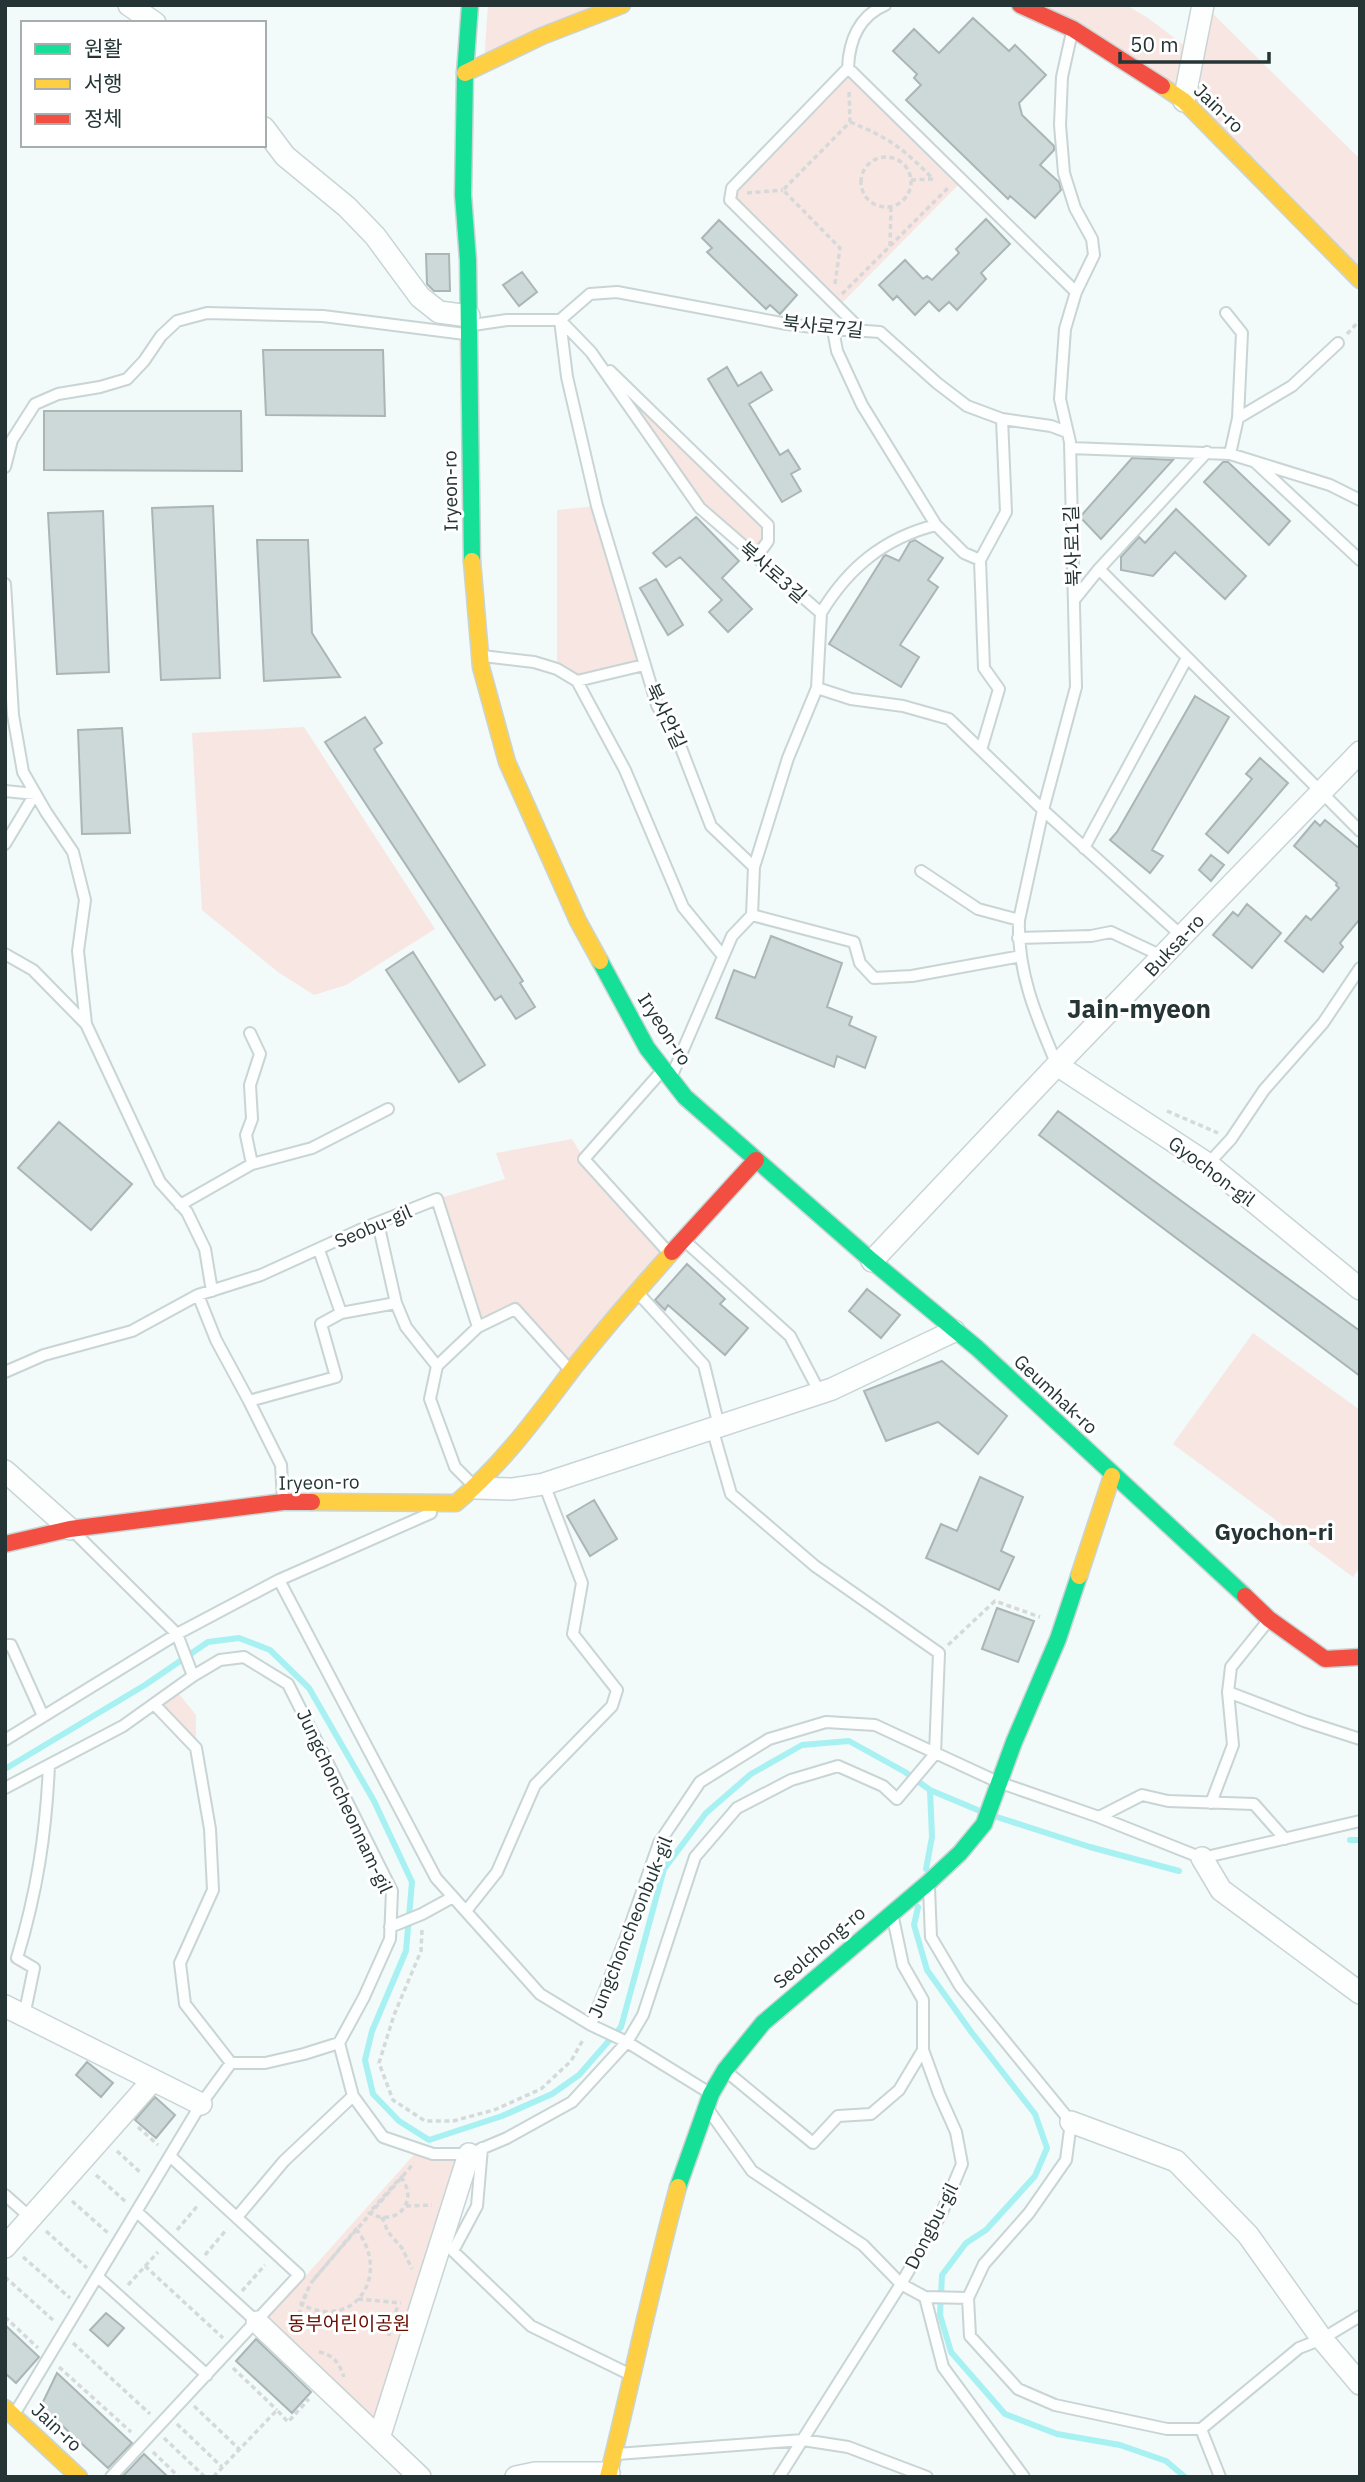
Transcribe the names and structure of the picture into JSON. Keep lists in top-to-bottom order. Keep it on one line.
{"streets":{"street":["Jain-ro","Iryeon-ro","Buksa-ro","Gyochon-gil","Geumhak-ro","Seolchong-ro"],"lane":["북사로7길","북사로1길","북사로3길","북사안길","Seobu-gil","Jungchoncheonnam-gil","Jungchoncheonbuk-gil","Dongbu-gil"]},"crossings":[["Jain-ro","북사로1길"],["북사로7길","북사로1길"],["북사로7길","북사로3길"],["북사로7길","북사안길"],["Iryeon-ro","Geumhak-ro"],["북사로1길","Buksa-ro"],["북사로1길","Gyochon-gil"],["북사로3길","북사안길"],["Buksa-ro","Gyochon-gil"],["Buksa-ro","Geumhak-ro"],["Geumhak-ro","Seolchong-ro"],["Jungchoncheonbuk-gil","Seolchong-ro"],["Seolchong-ro","Dongbu-gil"]],"districts":["Jain-myeon","Gyochon-ri"],"parks":["동부어린이공원"],"legend":["원활","서행","정체"],"scale_bar":"50 m"}
